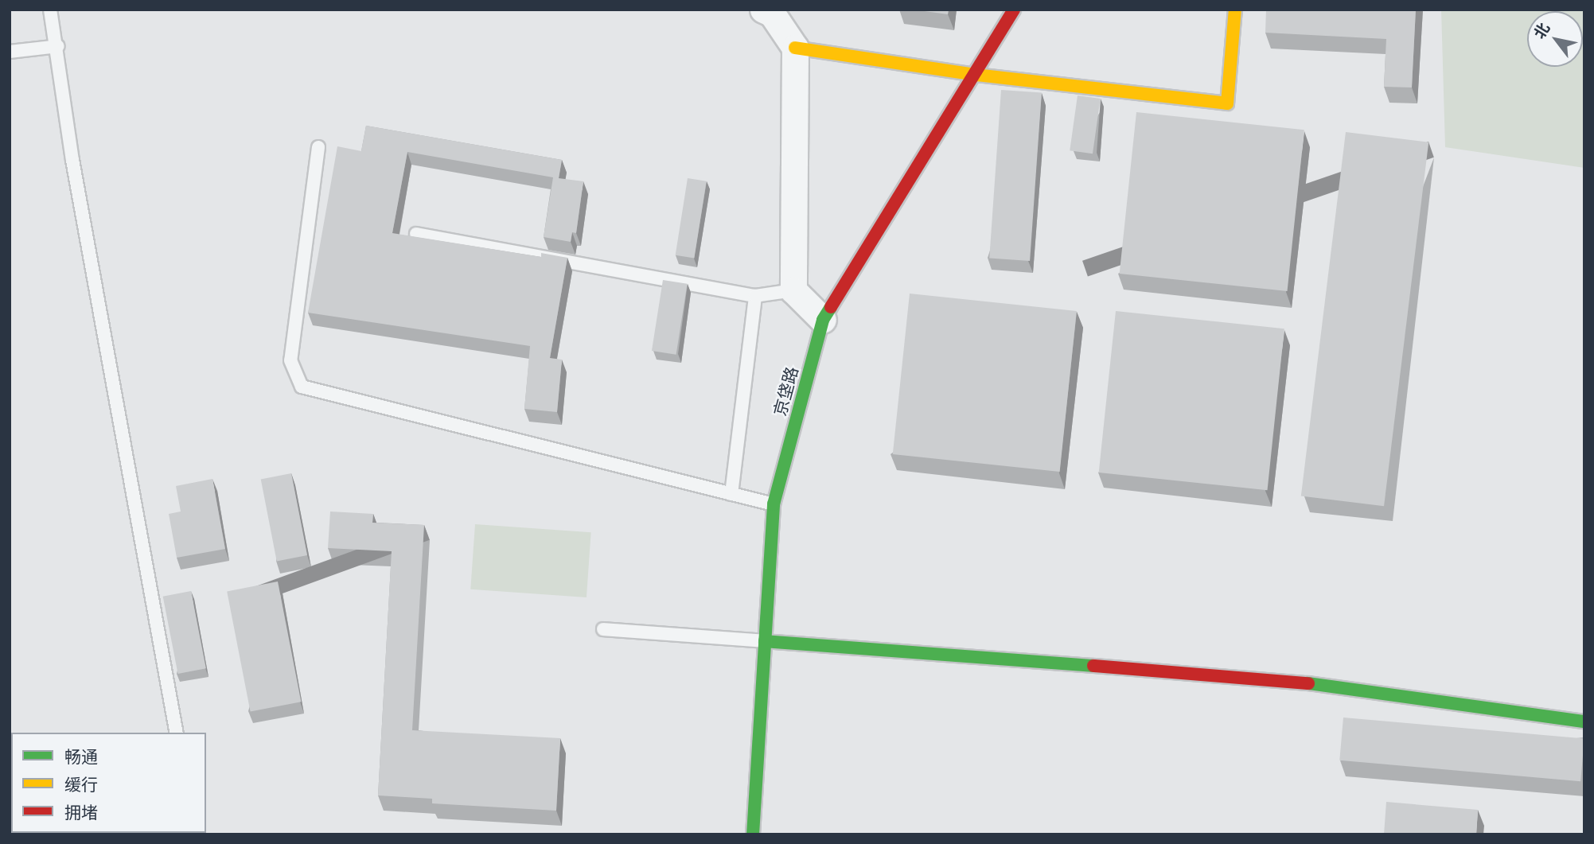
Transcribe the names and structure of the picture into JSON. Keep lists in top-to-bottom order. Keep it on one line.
{"streets":{"street":["京垡路"]},"legend":["畅通","缓行","拥堵"],"north":"top left"}
